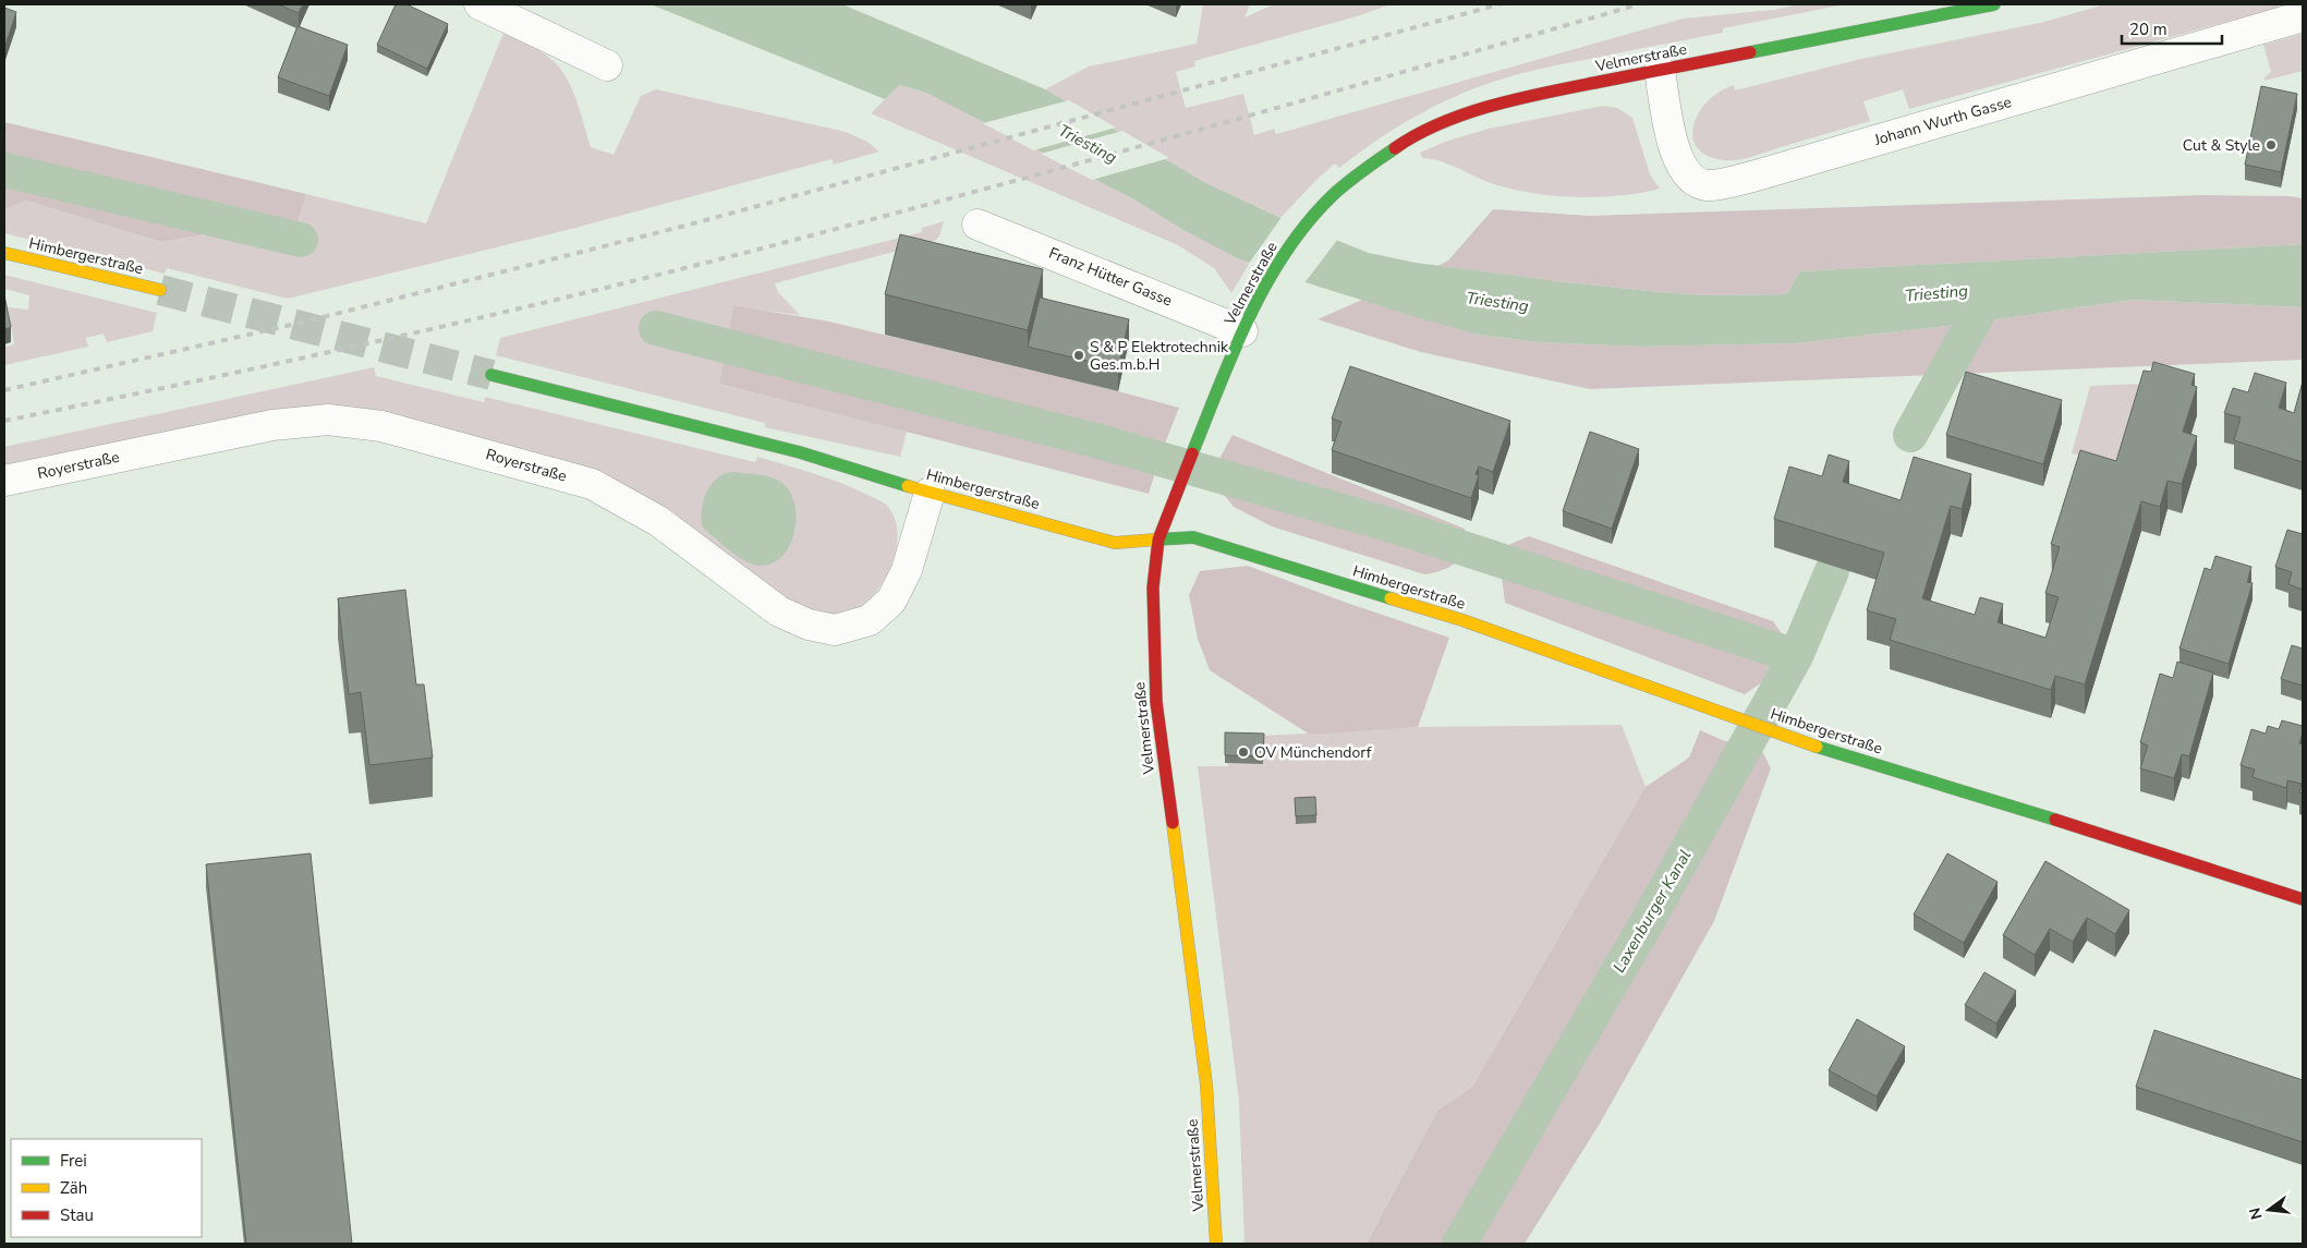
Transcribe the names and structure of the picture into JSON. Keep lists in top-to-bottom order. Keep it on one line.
{"streets":{"street":["Velmerstraße","Johann Wurth Gasse","Himbergerstraße","Franz Hütter Gasse","Royerstraße"]},"crossings":[["Velmerstraße","Johann Wurth Gasse"],["Velmerstraße","Himbergerstraße"],["Velmerstraße","Franz Hütter Gasse"],["Himbergerstraße","Royerstraße"]],"water":["Triesting","Laxenburger Kanal"],"places":["Cut & Style","S & P Elektrotechnik Ges.m.b.H","OV Münchendorf"],"legend":["Frei","Zäh","Stau"],"scale_bar":"20 m","north":"left"}
